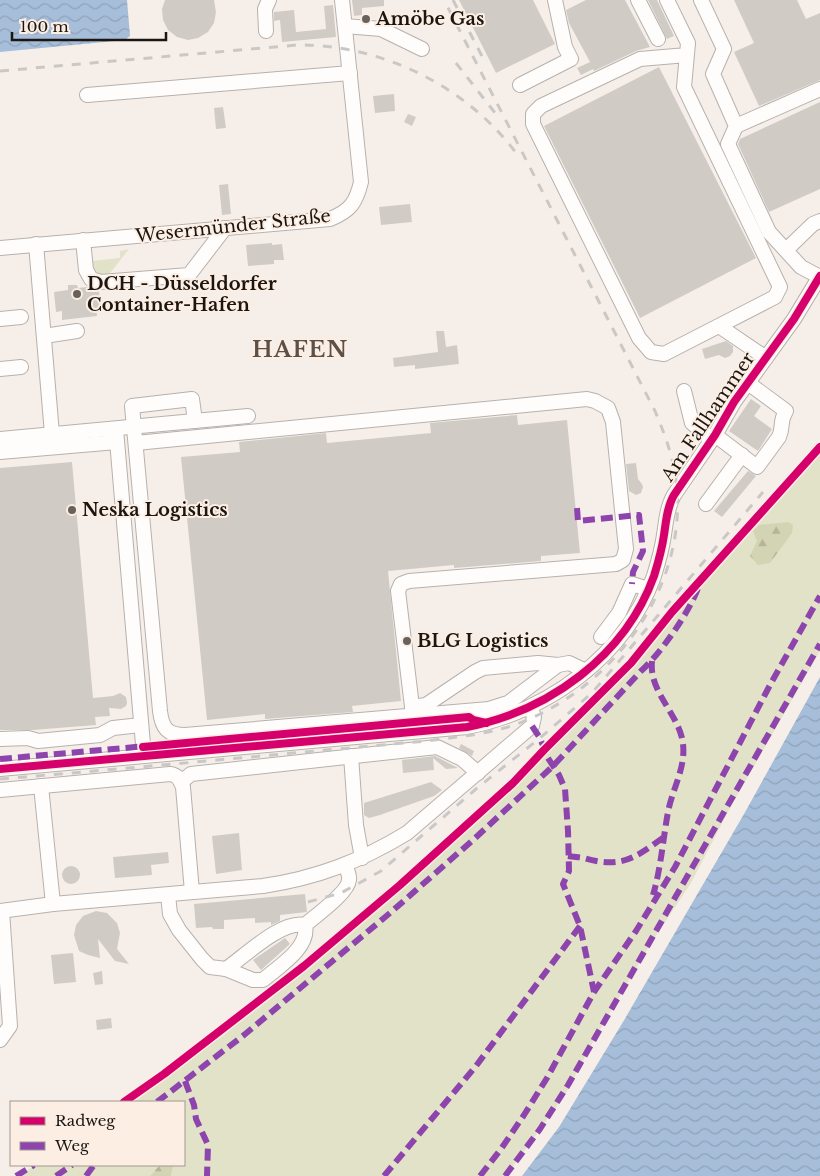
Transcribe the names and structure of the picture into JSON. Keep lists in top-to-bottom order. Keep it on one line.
{"streets":{"street":["Wesermünder Straße","Am Fallhammer"]},"districts":["HAFEN"],"places":["Amöbe Gas","DCH - Düsseldorfer Container-Hafen","Neska Logistics","BLG Logistics"],"legend":["Radweg","Weg"],"scale_bar":"100 m"}
